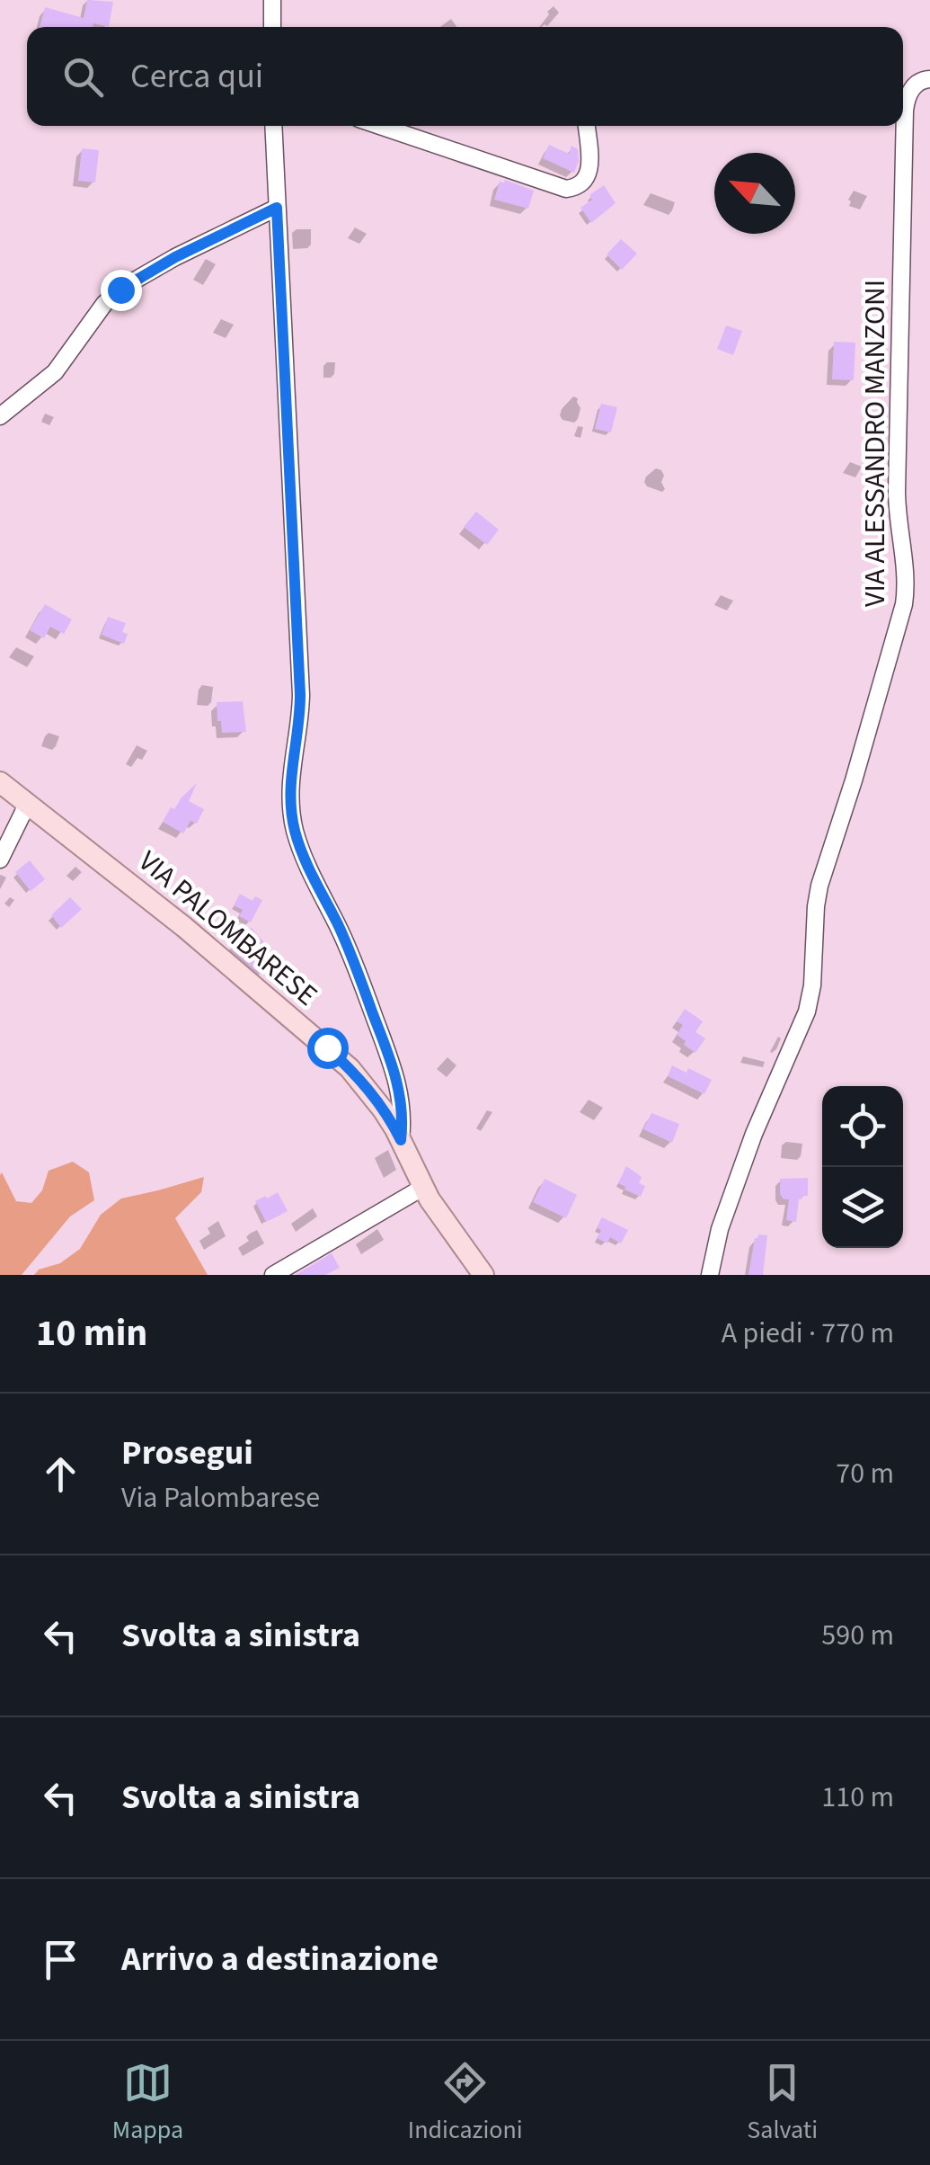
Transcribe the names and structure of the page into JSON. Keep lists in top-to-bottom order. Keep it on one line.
{"streets":{"main road":["VIA PALOMBARESE"],"street":["VIA ALESSANDRO MANZONI"]},"north":"top left","page":{"search":"Cerca qui","heading":["10 min","A piedi · 770 m"],"list":[["Prosegui","Via Palombarese","70 m"],["Svolta a sinistra","590 m"],["Svolta a sinistra","110 m"],"Arrivo a destinazione"],"nav":["Mappa","Indicazioni","Salvati"]}}
